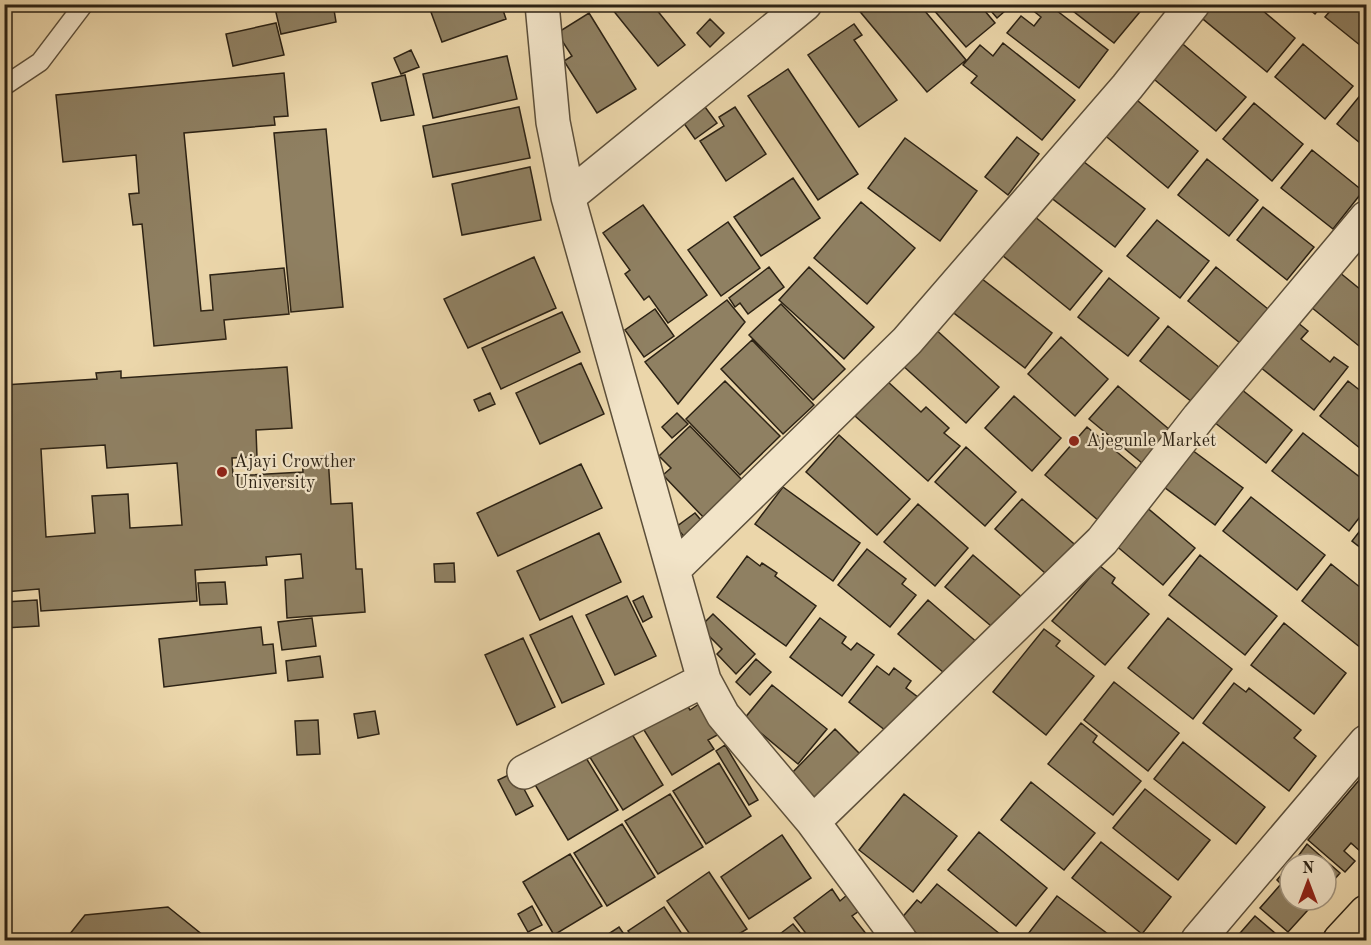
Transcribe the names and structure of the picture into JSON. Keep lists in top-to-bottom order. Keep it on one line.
{"places":["Ajegunle Market","Ajayi Crowther University"],"north":"top"}
